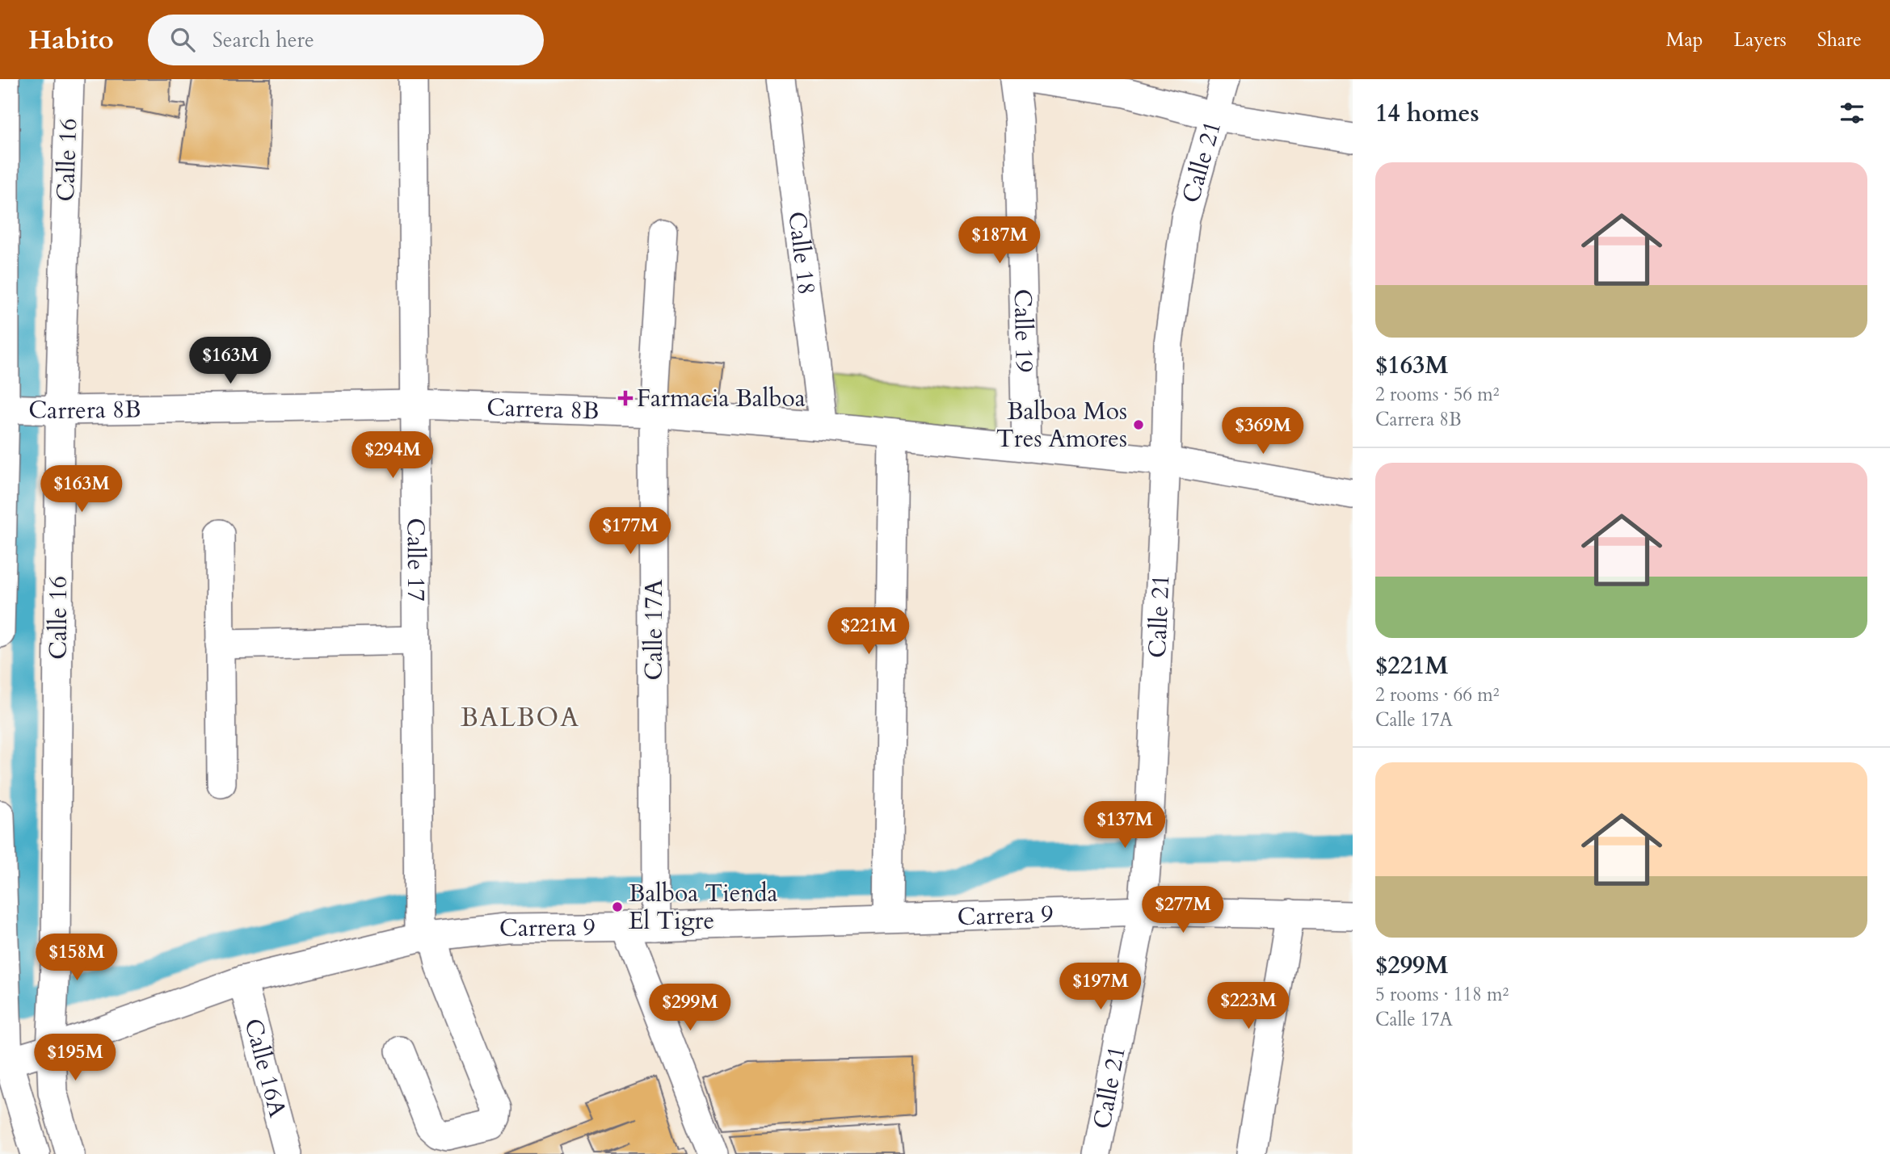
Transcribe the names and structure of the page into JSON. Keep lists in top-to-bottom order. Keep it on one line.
{"streets":{"street":["Calle 16","Calle 21","Calle 18","Calle 19","Carrera 8B","Calle 17","Calle 17A","Carrera 9","Calle 16A"]},"crossings":[["Calle 16","Carrera 8B"],["Calle 16","Carrera 9"],["Calle 21","Carrera 8B"],["Calle 21","Carrera 9"],["Calle 18","Carrera 8B"],["Calle 19","Carrera 8B"],["Carrera 8B","Calle 17"],["Carrera 8B","Calle 17A"],["Calle 17","Carrera 9"],["Calle 17A","Carrera 9"],["Carrera 9","Calle 16A"]],"districts":["BALBOA"],"places":{"health":["Farmacia Balboa"],"other":["Balboa Mos Tres Amores","Balboa Tienda El Tigre"]},"page":{"header":"Habito","search":"Search here","nav":["Map","Layers","Share"],"heading":"14 homes","list":[{"name":"$163M","note":"2 rooms · 56 m² · Carrera 8B"},{"name":"$221M","note":"2 rooms · 66 m² · Calle 17A"},{"name":"$299M","note":"5 rooms · 118 m² · Calle 17A"}],"price":["$187M","$163M","$369M","$294M","$163M","$177M","$221M","$137M","$277M","$158M","$197M","$223M","$299M","$195M"]}}
